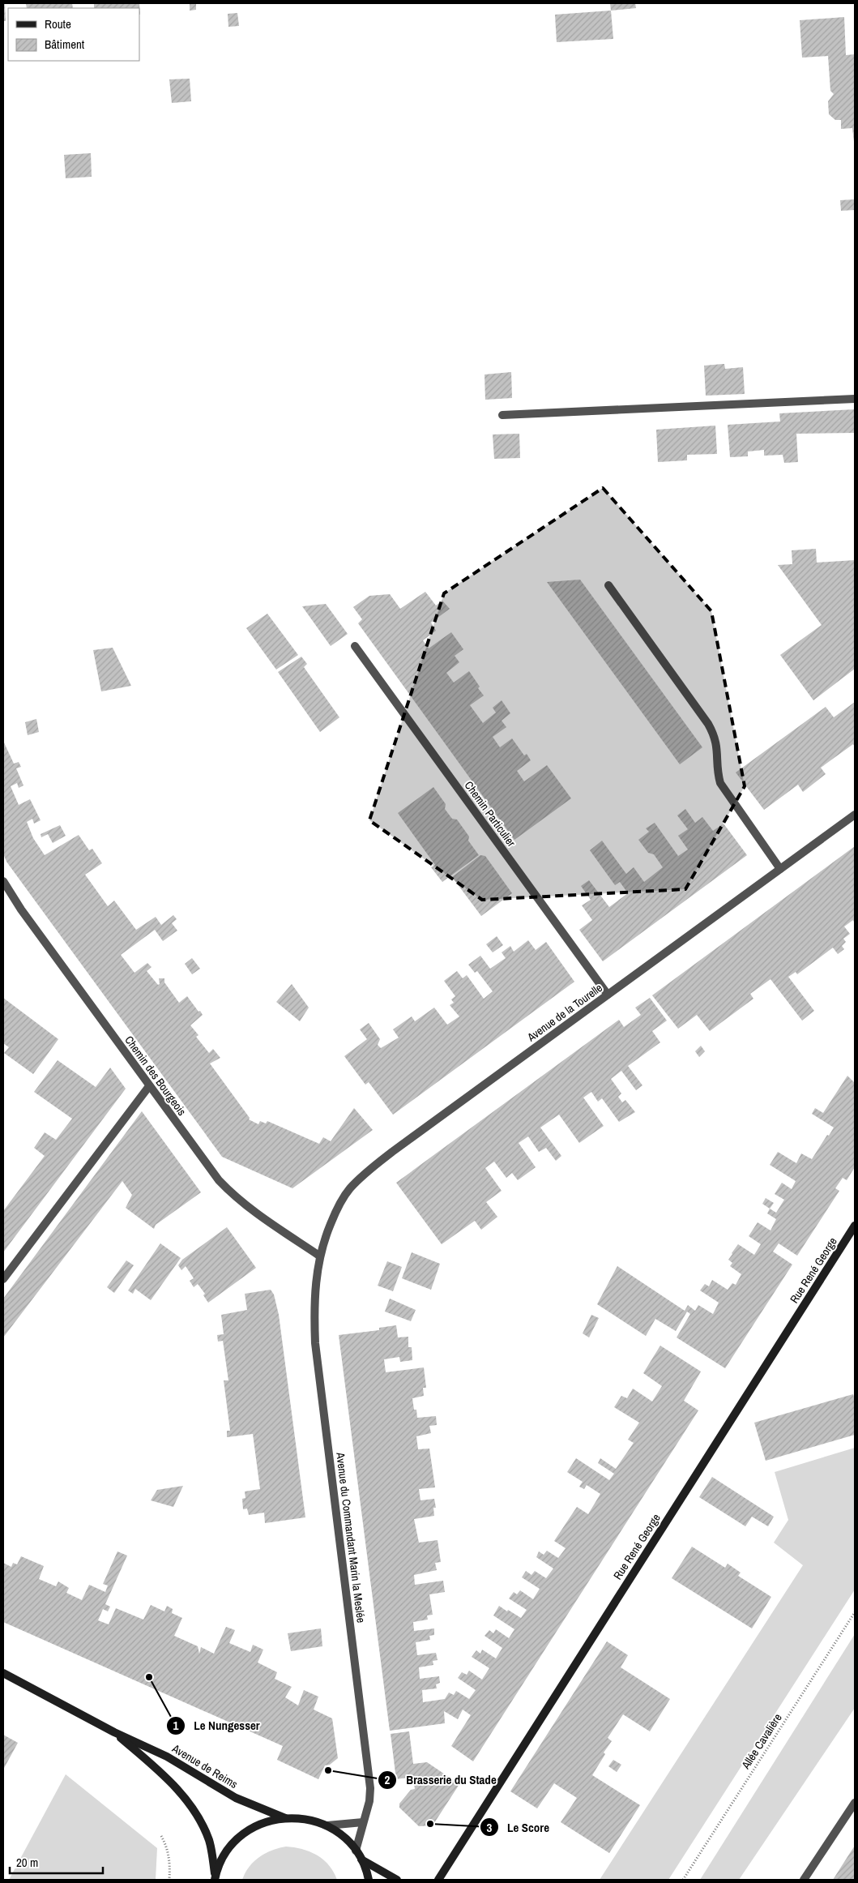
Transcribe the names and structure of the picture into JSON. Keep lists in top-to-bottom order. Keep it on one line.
{"streets":{"street":["Chemin Particulier","Avenue de la Tourelle","Chemin des Bourgeois","Rue René George","Avenue du Commandant Marin la Meslée","Avenue de Reims"],"path":["Allée Cavalière"]},"crossings":[["Chemin Particulier","Avenue de la Tourelle"],["Avenue de la Tourelle","Chemin des Bourgeois"],["Avenue de la Tourelle","Avenue du Commandant Marin la Meslée"],["Chemin des Bourgeois","Avenue du Commandant Marin la Meslée"],["Avenue du Commandant Marin la Meslée","Avenue de Reims"]],"places":["Le Nungesser","Brasserie du Stade","Le Score"],"legend":["Route","Bâtiment"],"scale_bar":"20 m"}
